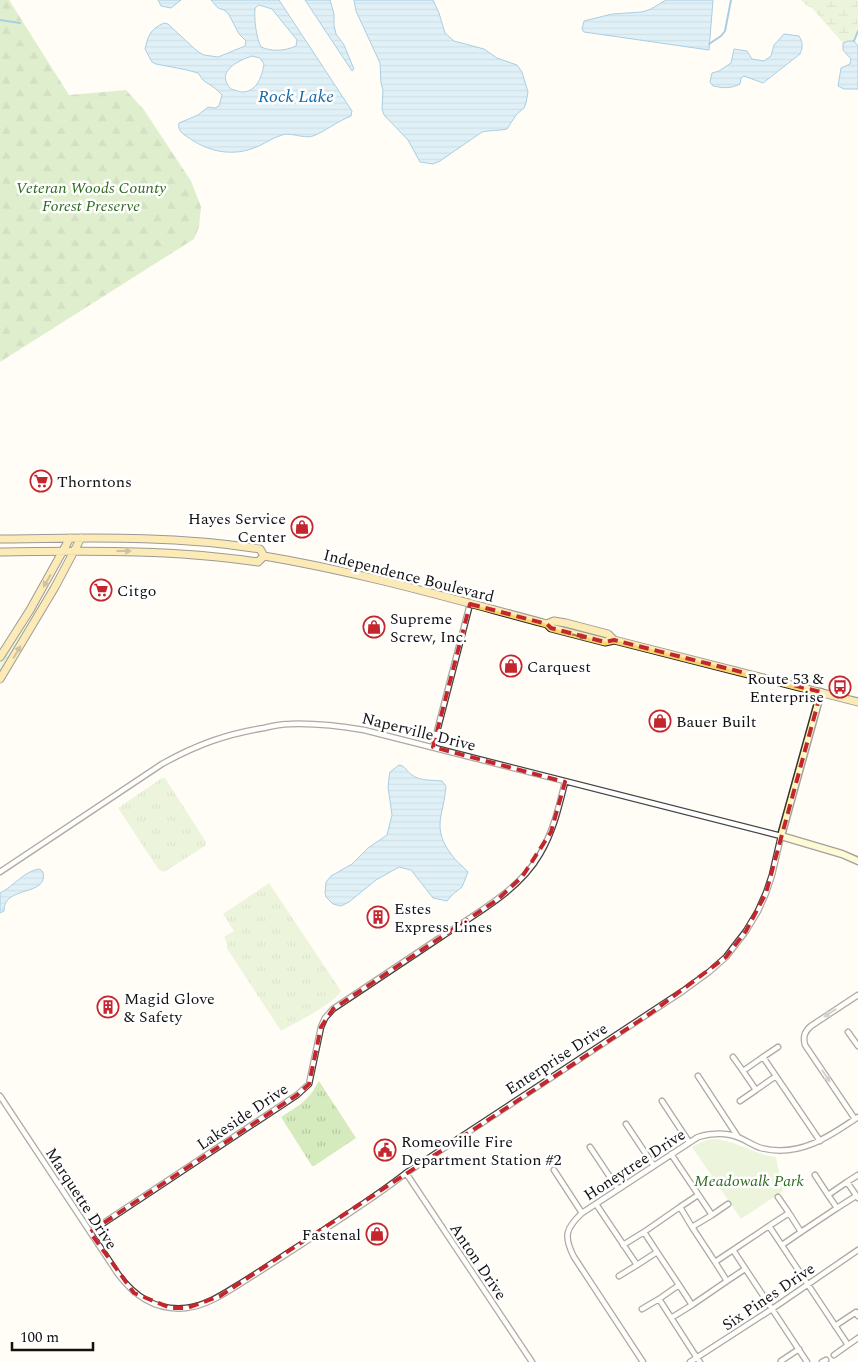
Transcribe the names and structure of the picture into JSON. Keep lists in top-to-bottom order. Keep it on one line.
{"streets":{"main road":["Independence Boulevard"],"street":["Naperville Drive","Enterprise Drive","Lakeside Drive","Honeytree Drive","Marquette Drive","Anton Drive","Six Pines Drive"]},"crossings":[["Independence Boulevard","Enterprise Drive"],["Naperville Drive","Enterprise Drive"],["Naperville Drive","Lakeside Drive"],["Enterprise Drive","Marquette Drive"],["Enterprise Drive","Anton Drive"],["Lakeside Drive","Marquette Drive"]],"water":["Rock Lake"],"parks":["Veteran Woods County Forest Preserve","Meadowalk Park"],"places":{"supermarket":["Thorntons","Citgo"],"shop":["Hayes Service Center","Supreme Screw, Inc.","Carquest","Bauer Built","Fastenal"],"bus stop":["Route 53 & Enterprise"],"building":["Estes Express Lines","Magid Glove & Safety"],"public building":["Romeoville Fire Department Station #2"]},"scale_bar":"100 m"}
